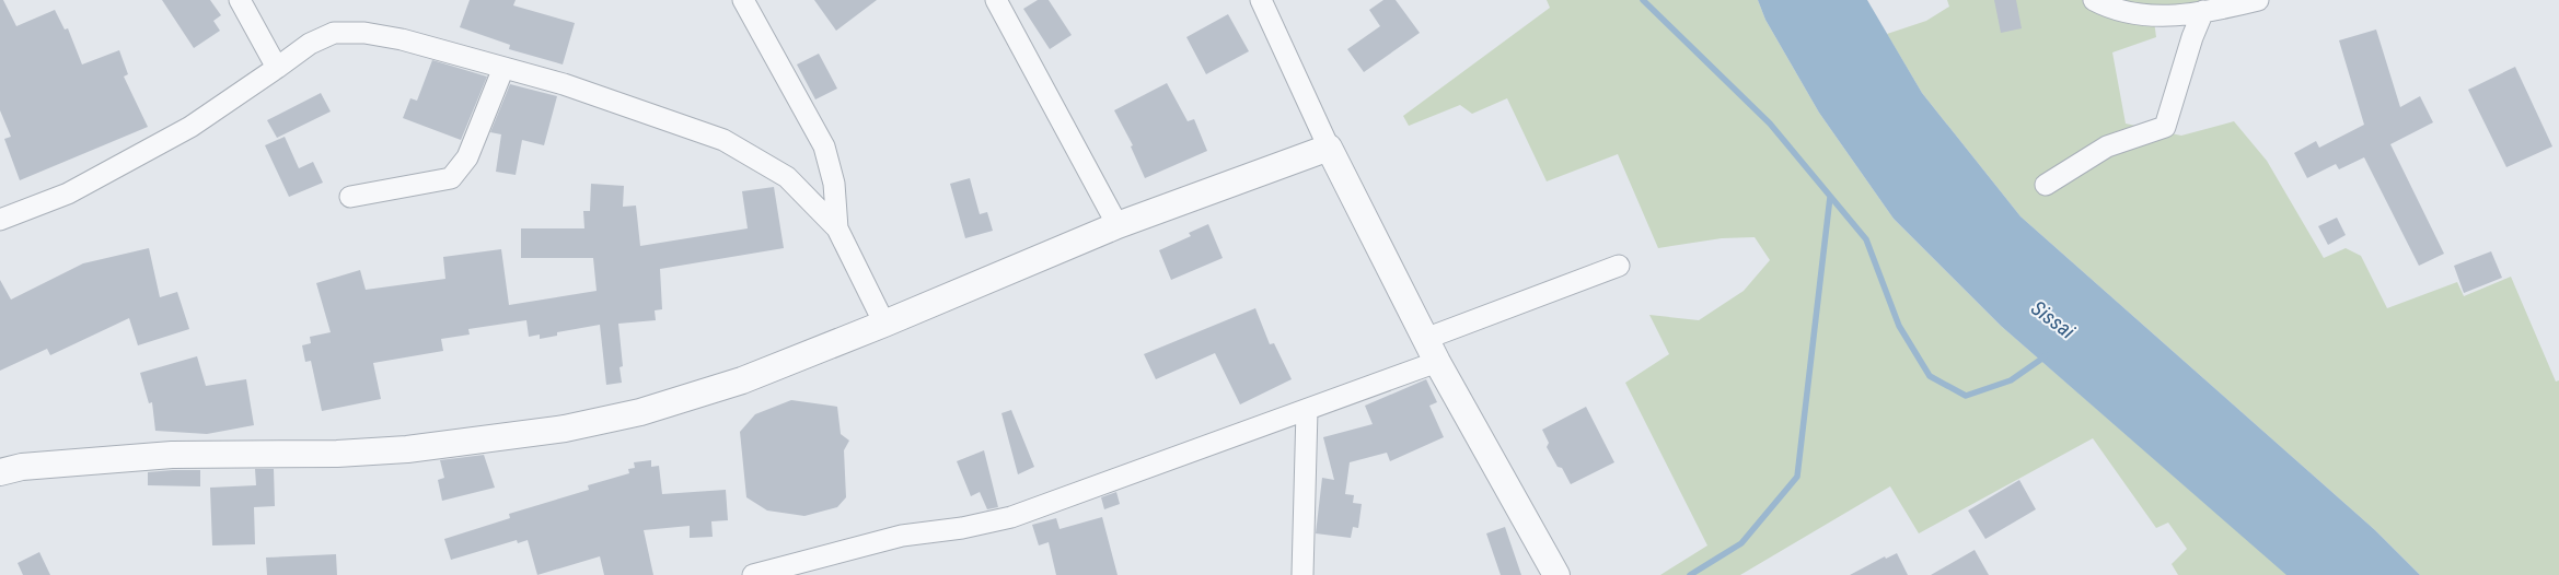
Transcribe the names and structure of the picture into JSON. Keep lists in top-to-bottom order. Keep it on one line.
{"water":["Sissai"]}
